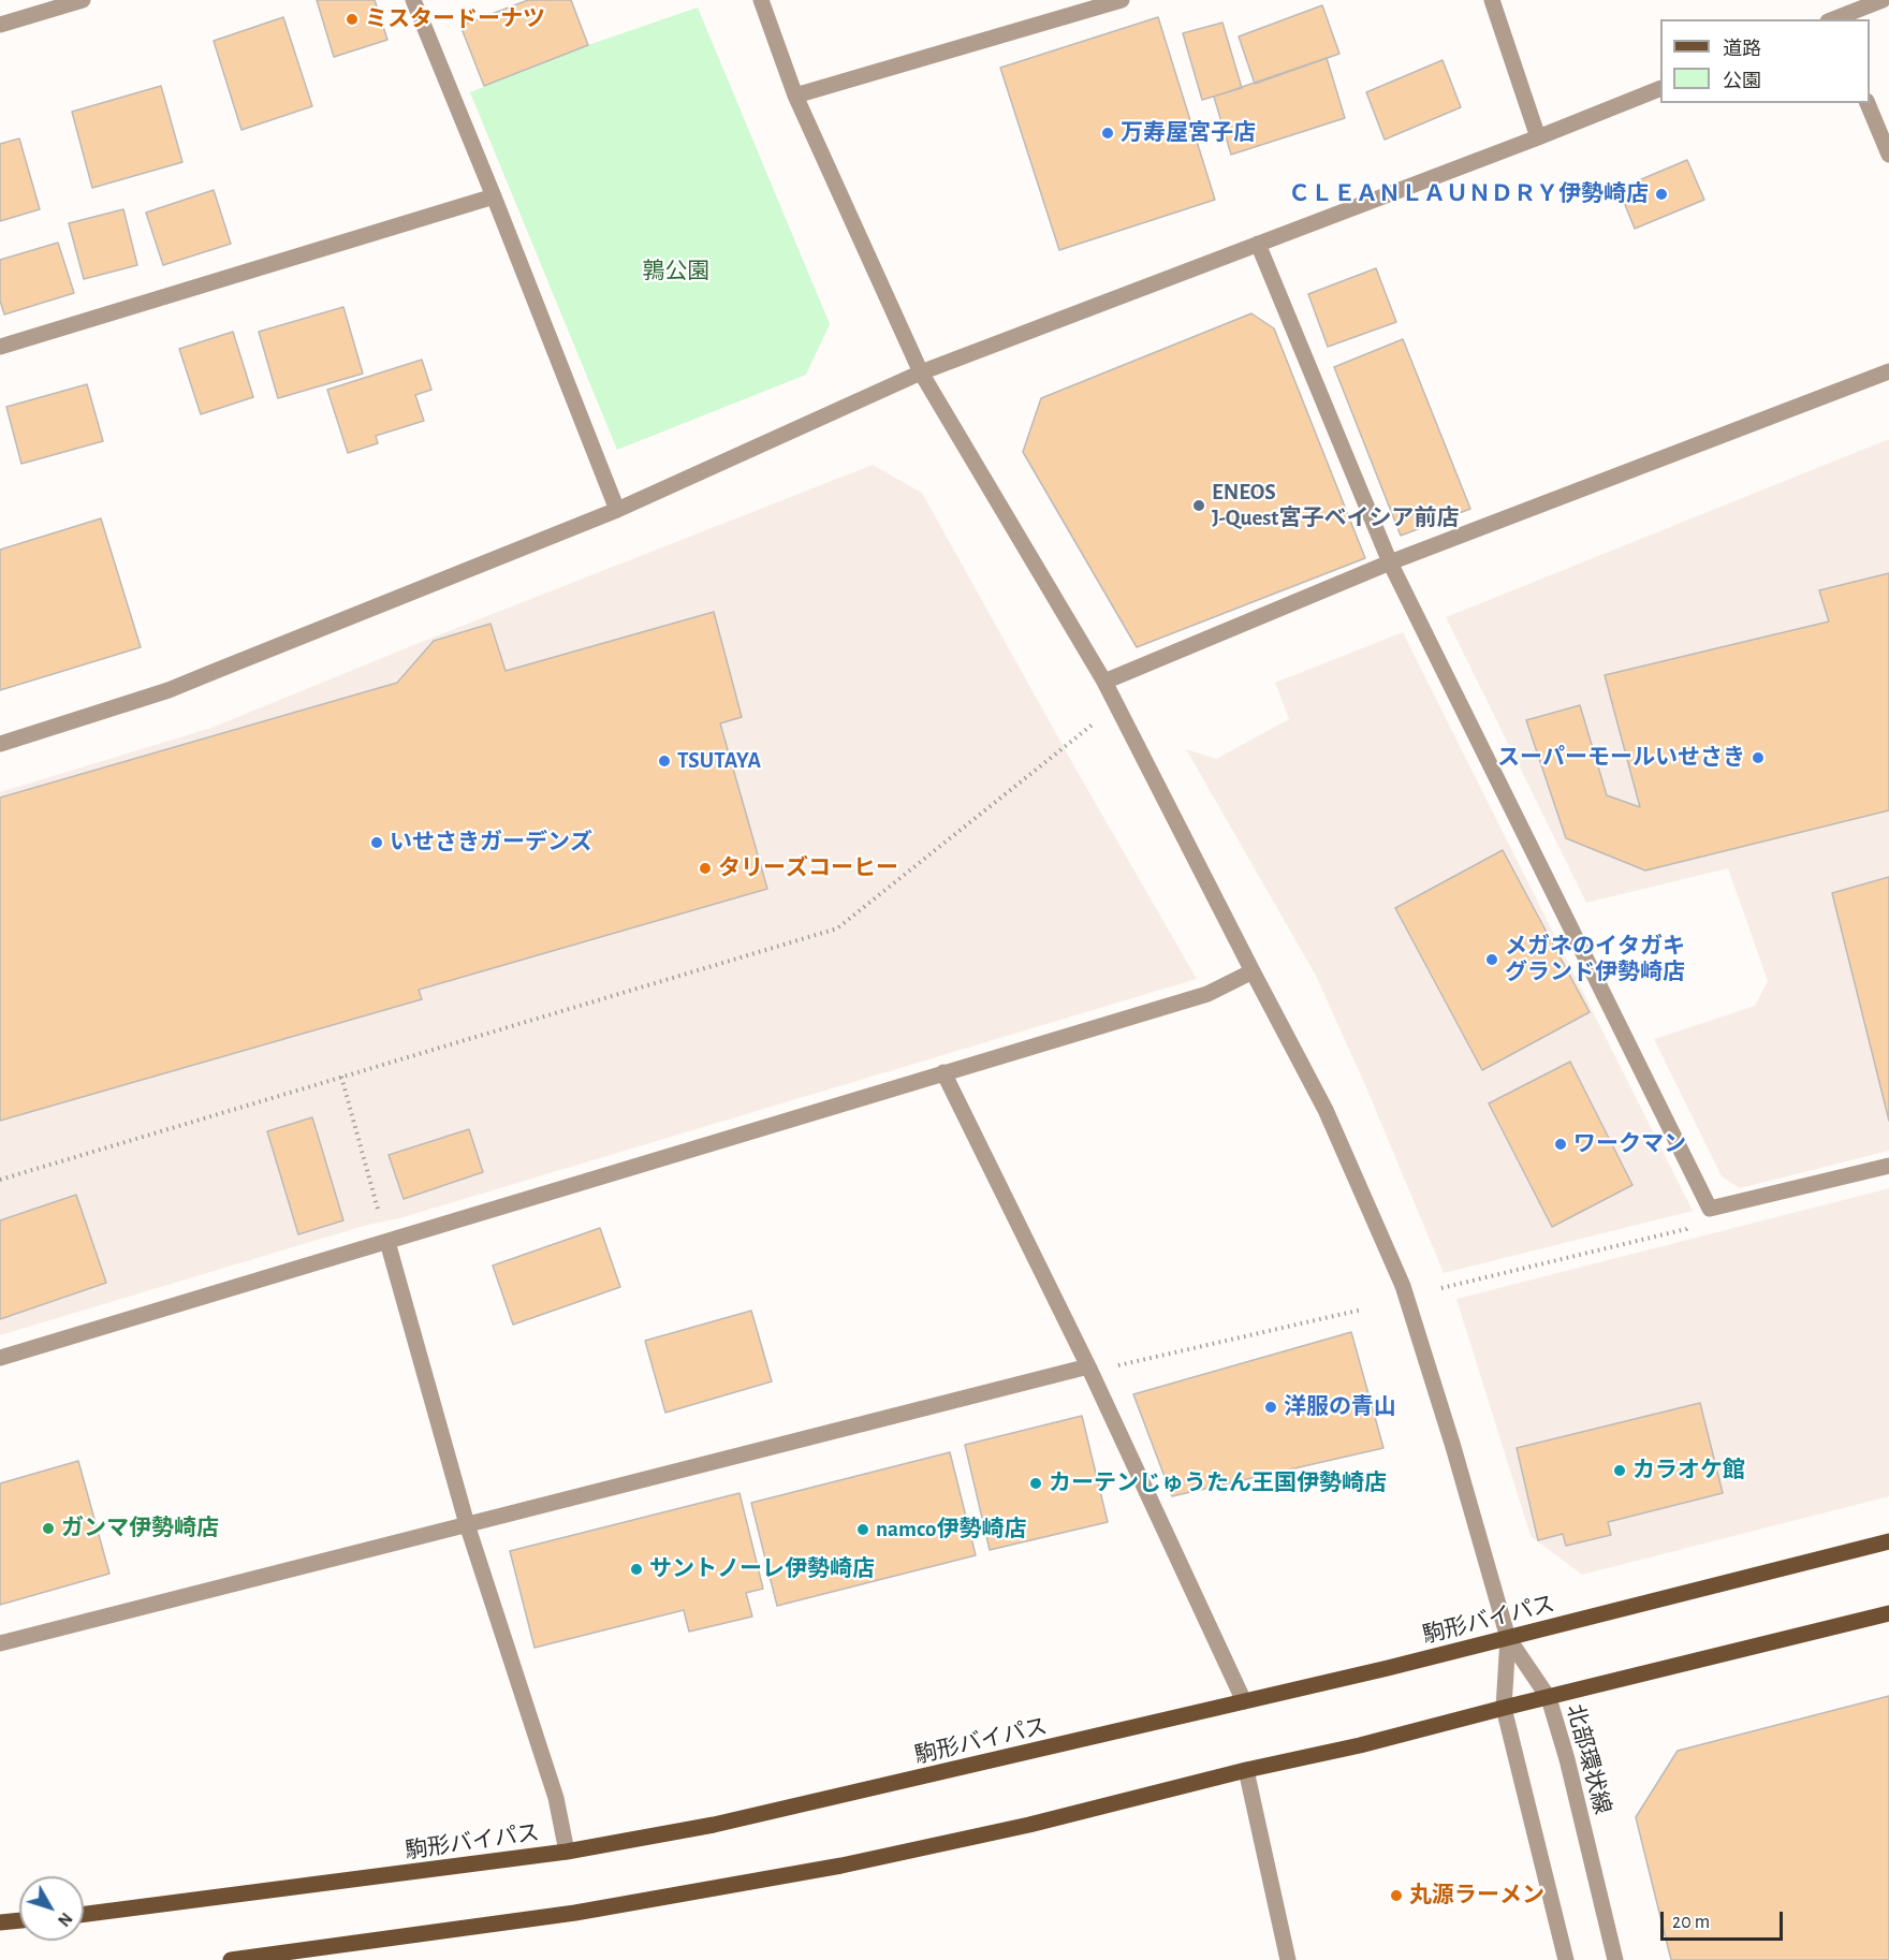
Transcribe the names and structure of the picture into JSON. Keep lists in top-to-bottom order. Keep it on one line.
{"streets":{"main road":["駒形バイパス"],"street":["北部環状線"]},"crossings":[["駒形バイパス","北部環状線"]],"parks":["鶉公園"],"places":["ミスタードーナツ","万寿屋宮子店","ＣＬＥＡＮＬＡＵＮＤＲＹ伊勢崎店","ENEOS J-Quest宮子ベイシア前店","スーパーモールいせさき","TSUTAYA","いせさきガーデンズ","タリーズコーヒー","メガネのイタガキ グランド伊勢崎店","ワークマン","洋服の青山","カラオケ館","カーテンじゅうたん王国伊勢崎店","ガンマ伊勢崎店","namco伊勢崎店","サントノーレ伊勢崎店","丸源ラーメン"],"legend":["道路","公園"],"scale_bar":"20 m","north":"bottom right"}
